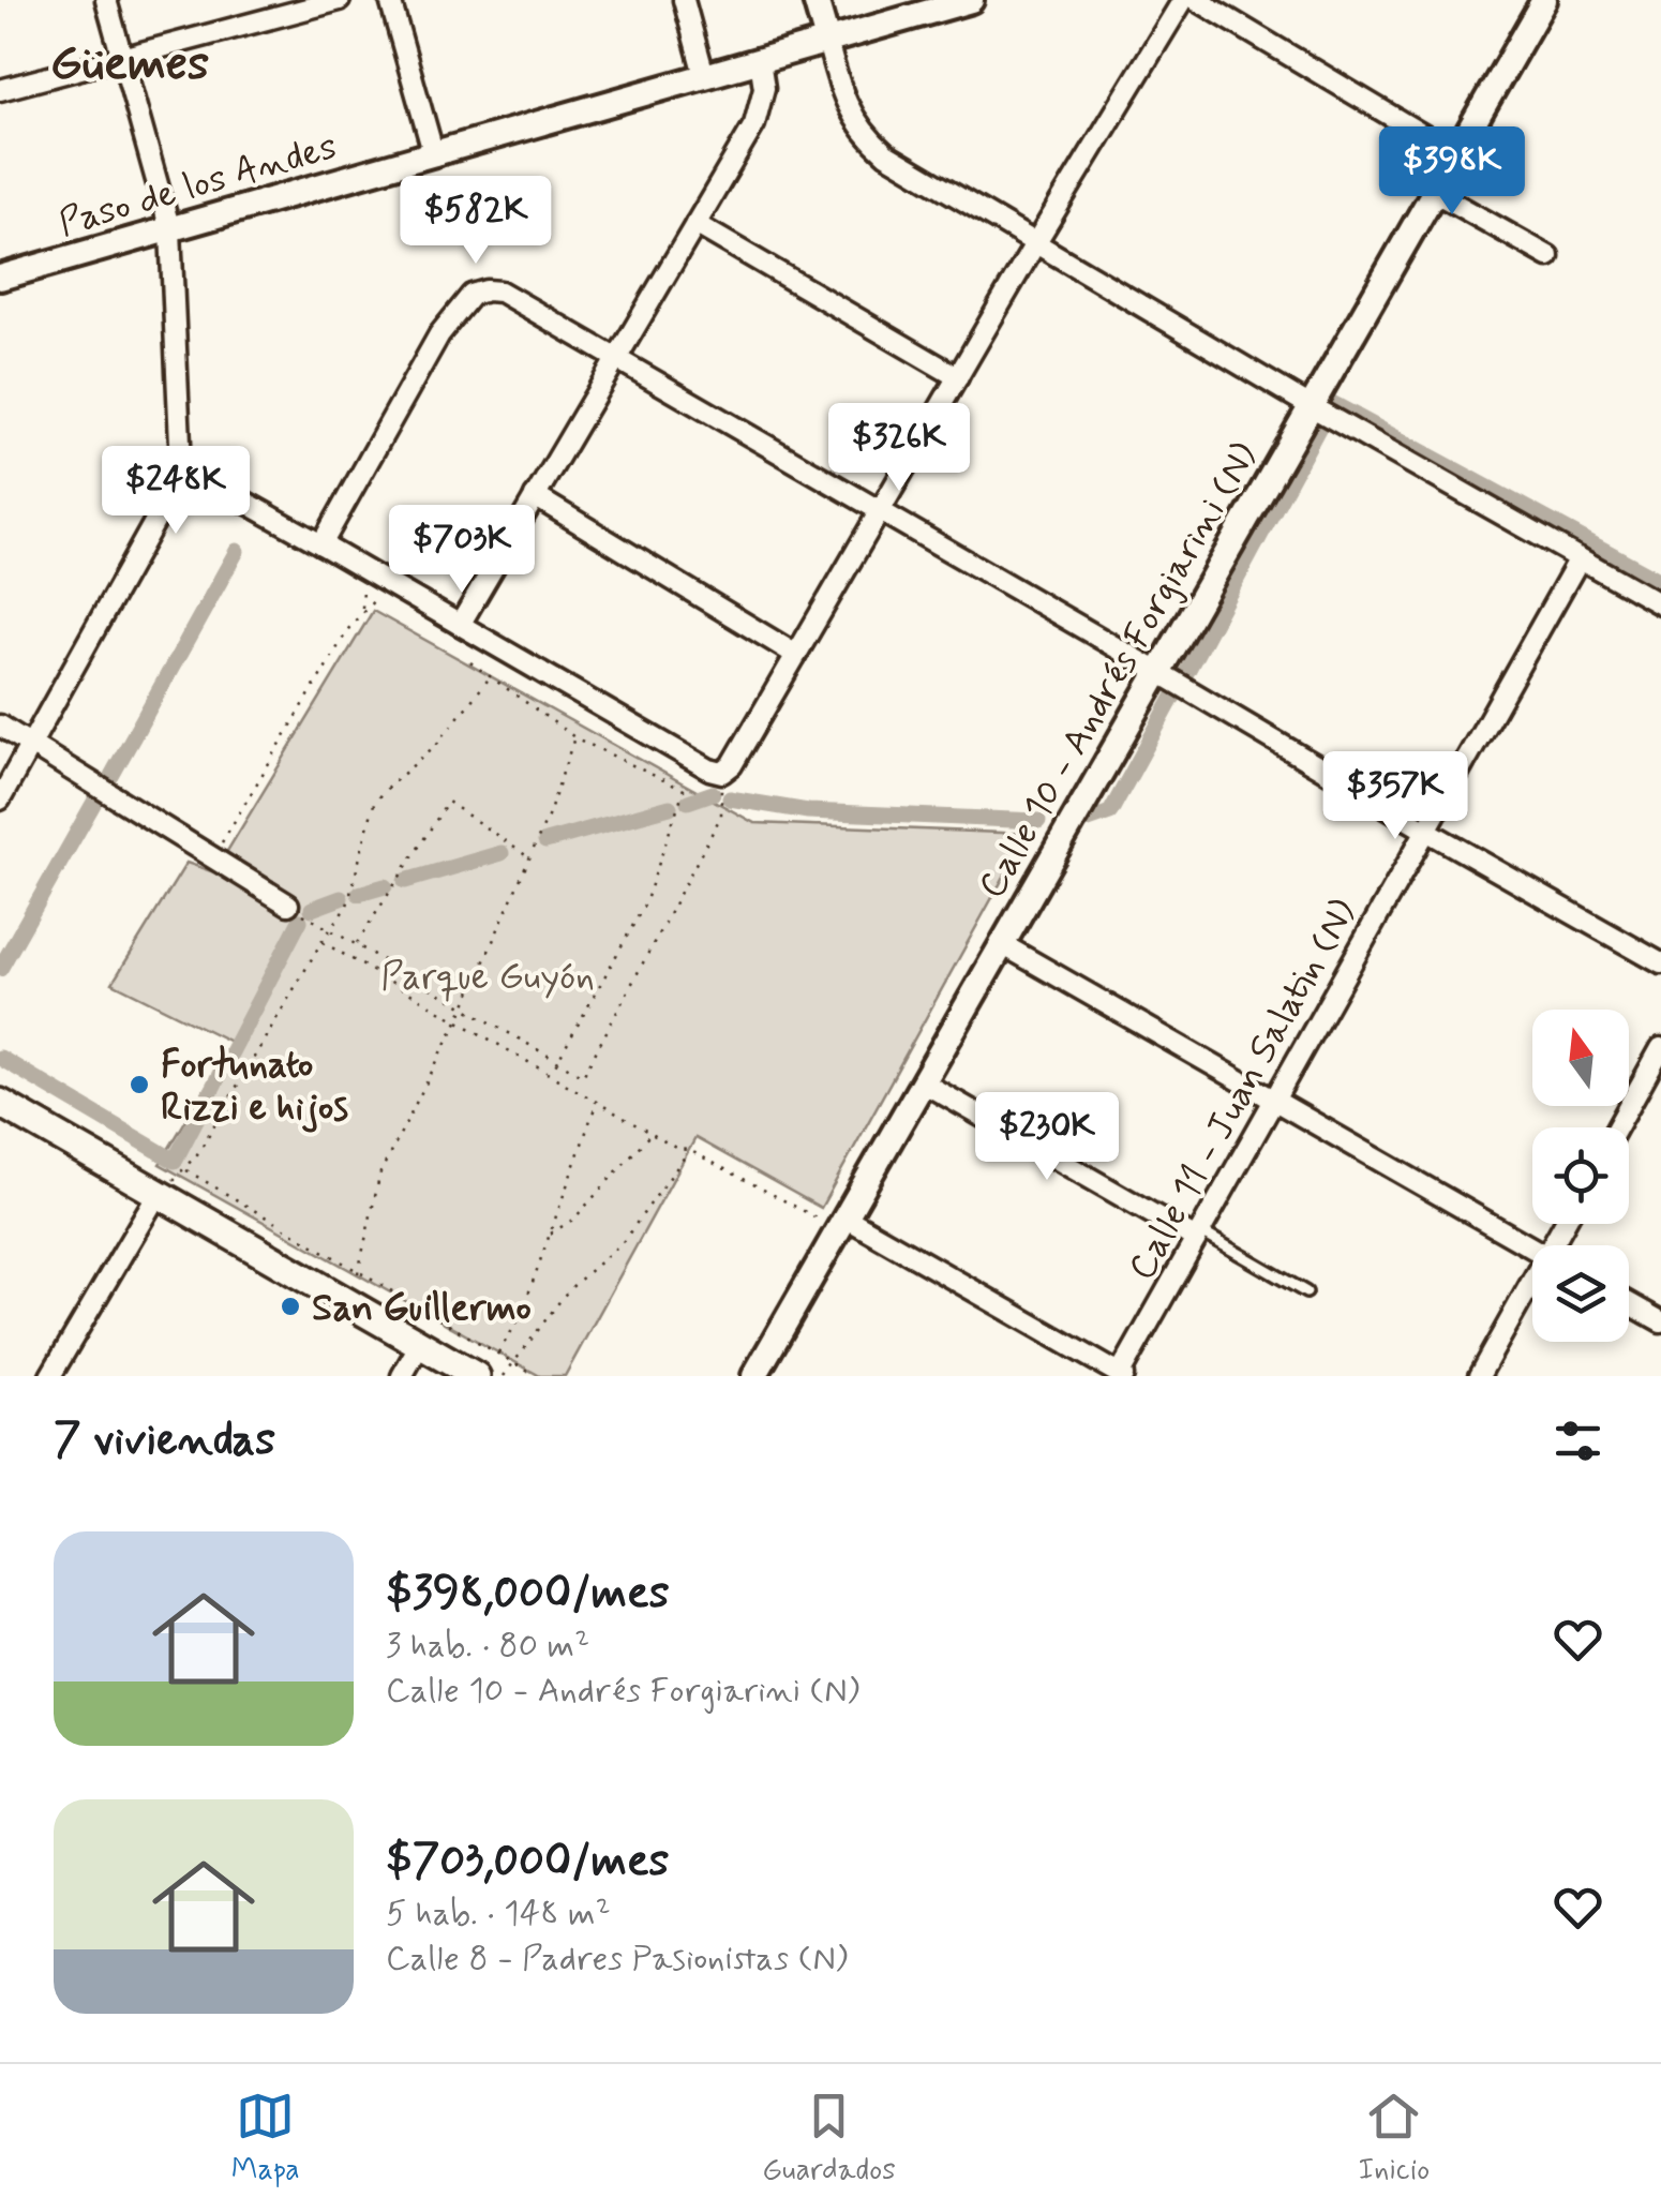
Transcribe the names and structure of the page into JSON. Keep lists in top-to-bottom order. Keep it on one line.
{"streets":{"street":["Paso de los Andes","Calle 10 - Andrés Forgiarini (N)","Calle 11 - Juan Salatin (N)"]},"districts":["Güemes"],"parks":["Parque Guyón"],"places":["Fortunato Rizzi e hijos","San Guillermo"],"north":"top","page":{"price":["$398K","$582K","$326K","$248K","$703K","$357K","$230K"],"heading":"7 viviendas","list":[{"name":"$398,000/mes","note":"3 hab. · 80 m² · Calle 10 - Andrés Forgiarini (N)"},{"name":"$703,000/mes","note":"5 hab. · 148 m² · Calle 8 - Padres Pasionistas (N)"}],"tabs":["Mapa","Guardados","Inicio"]}}
